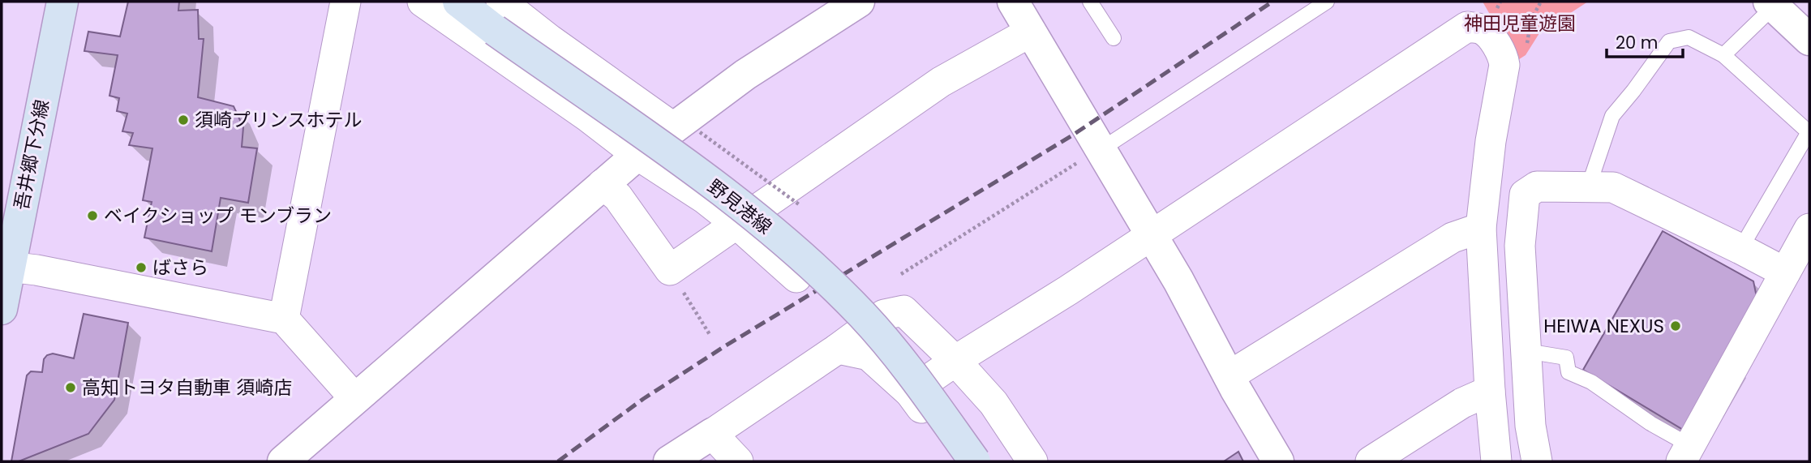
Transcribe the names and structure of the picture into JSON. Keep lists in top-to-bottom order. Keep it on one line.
{"streets":{"main road":["吾井郷下分線","野見港線"]},"parks":["神田児童遊園"],"places":["須崎プリンスホテル","ベイクショップ モンブラン","ばさら","HEIWA NEXUS","高知トヨタ自動車 須崎店"],"scale_bar":"20 m"}
